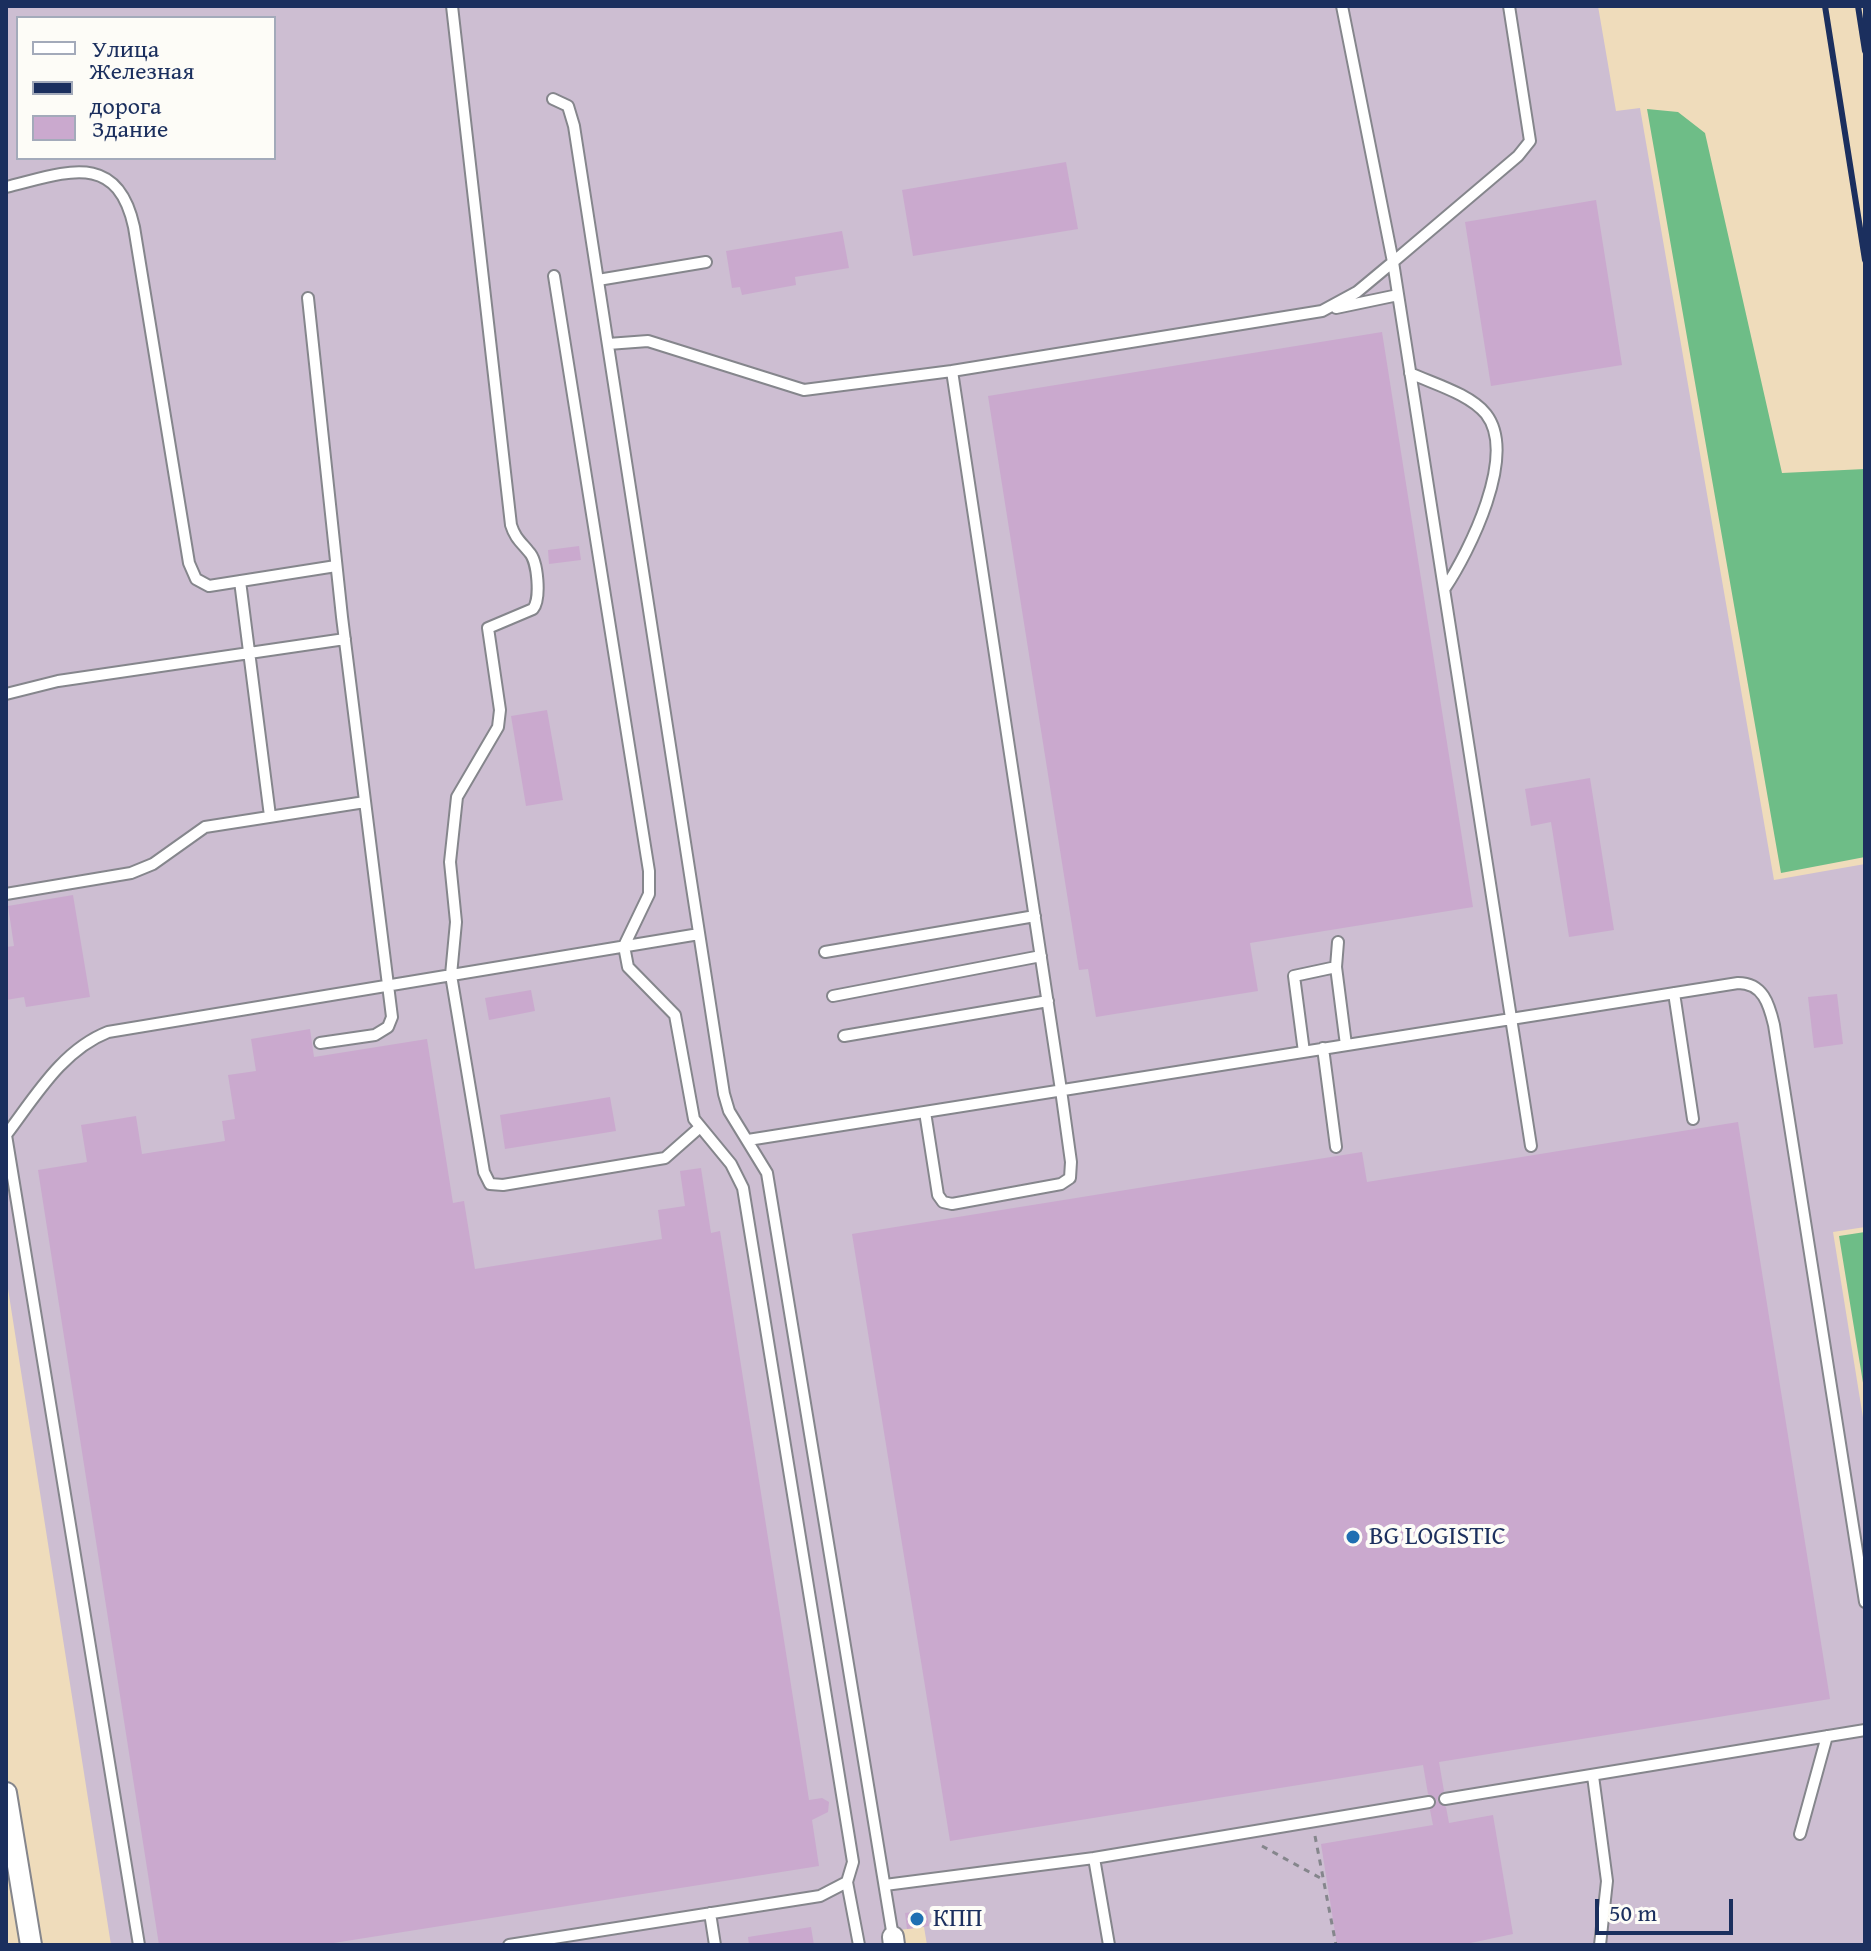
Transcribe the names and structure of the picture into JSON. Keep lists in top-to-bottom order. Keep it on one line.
{"places":["BG LOGISTIC","КПП"],"legend":["Улица","Железная дорога","Здание"],"scale_bar":"50 m"}
